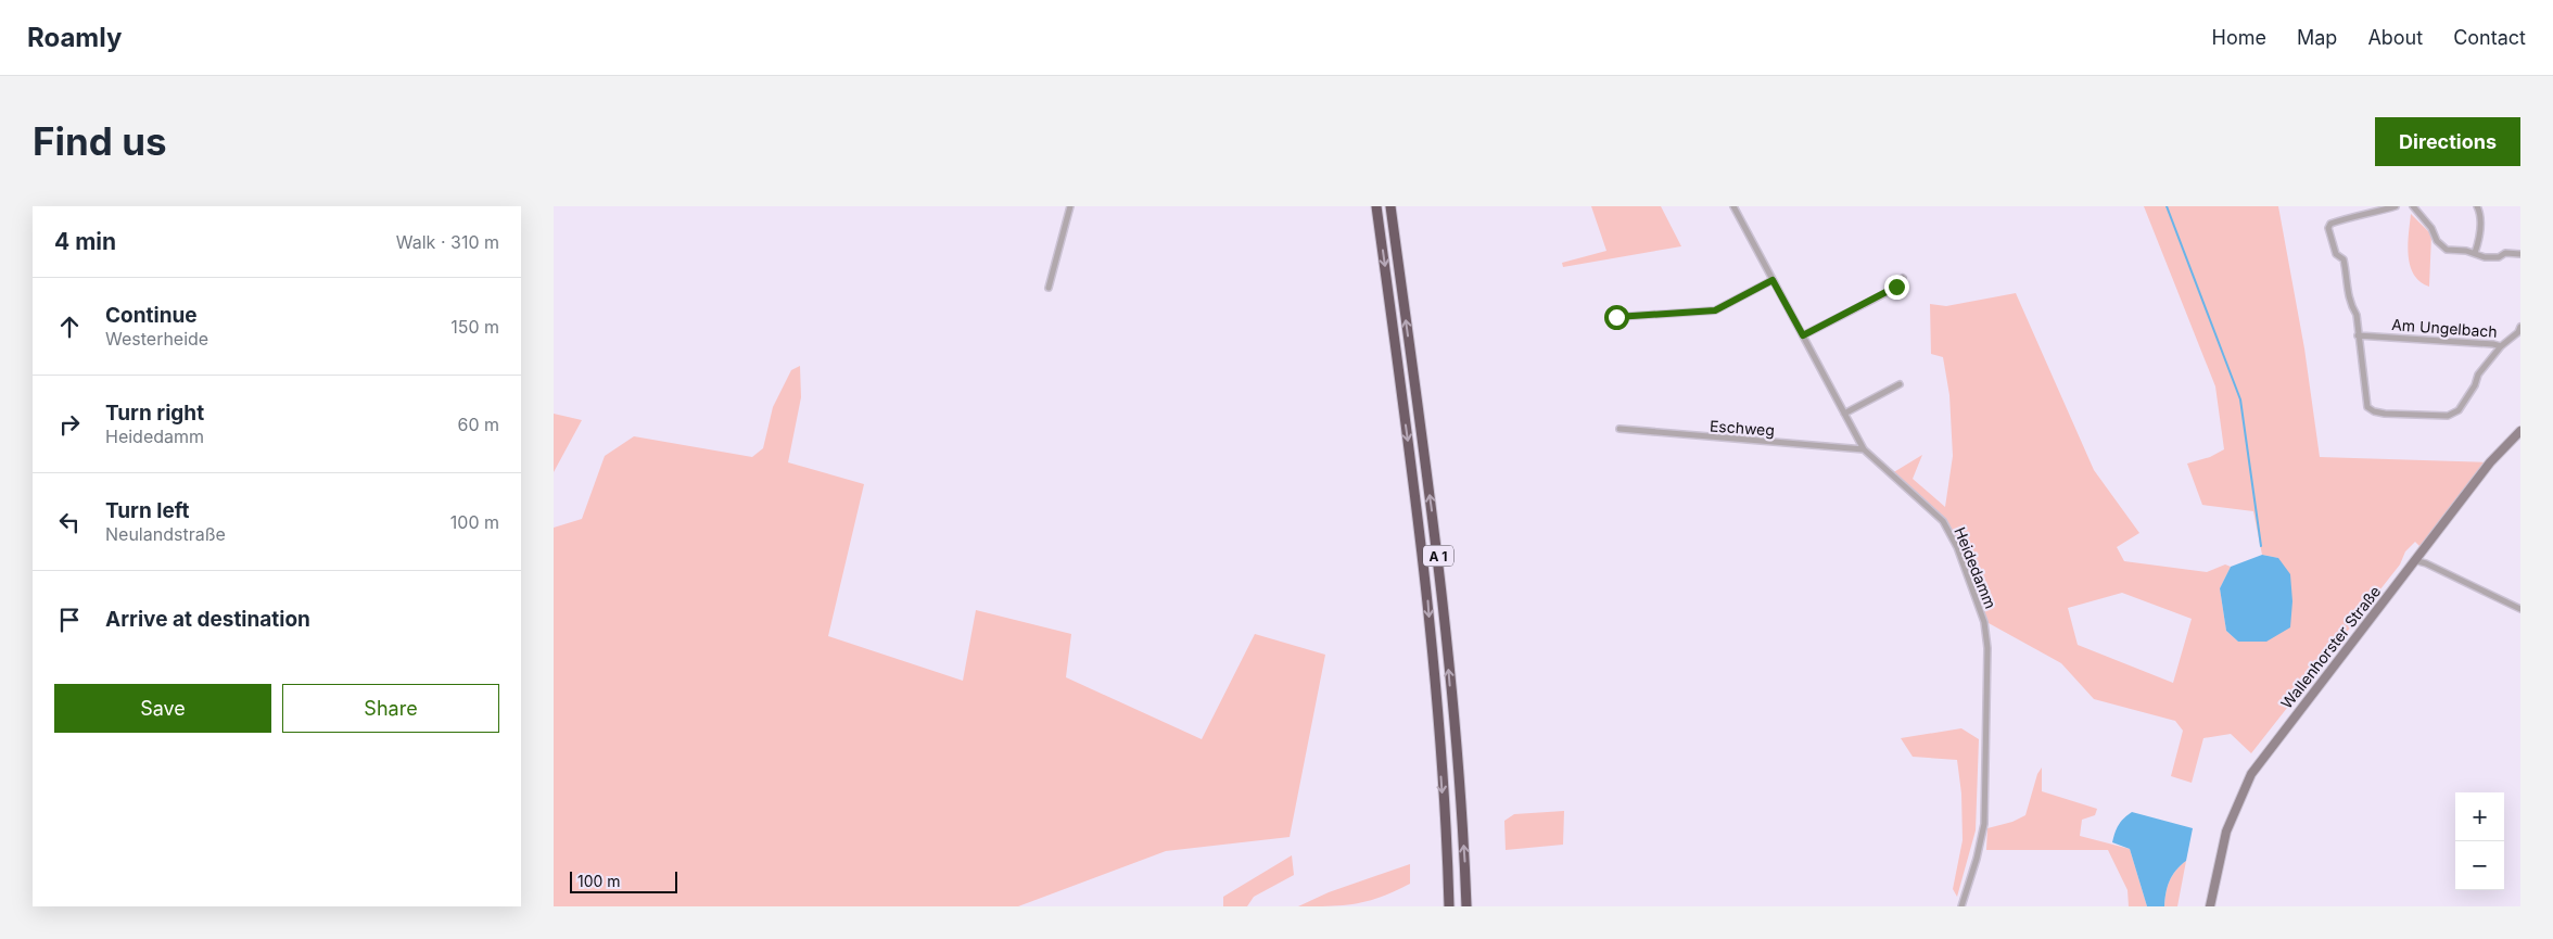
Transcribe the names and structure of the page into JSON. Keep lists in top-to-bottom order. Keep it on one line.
{"streets":{"highway":["A 1"],"main road":["Wallenhorster Straße"],"street":["Am Ungelbach","Eschweg","Heidedamm"]},"crossings":[["Eschweg","Heidedamm"]],"scale_bar":"100 m","page":{"header":"Roamly","nav":["Home","Map","About","Contact"],"buttons":["Directions",["Save","Share"]],"title":"Find us","heading":["4 min","Walk · 310 m"],"list":[["Continue","Westerheide","150 m"],["Turn right","Heidedamm","60 m"],["Turn left","Neulandstraße","100 m"],"Arrive at destination"],"map_buttons":["+","−"],"scale":"100 m"}}
